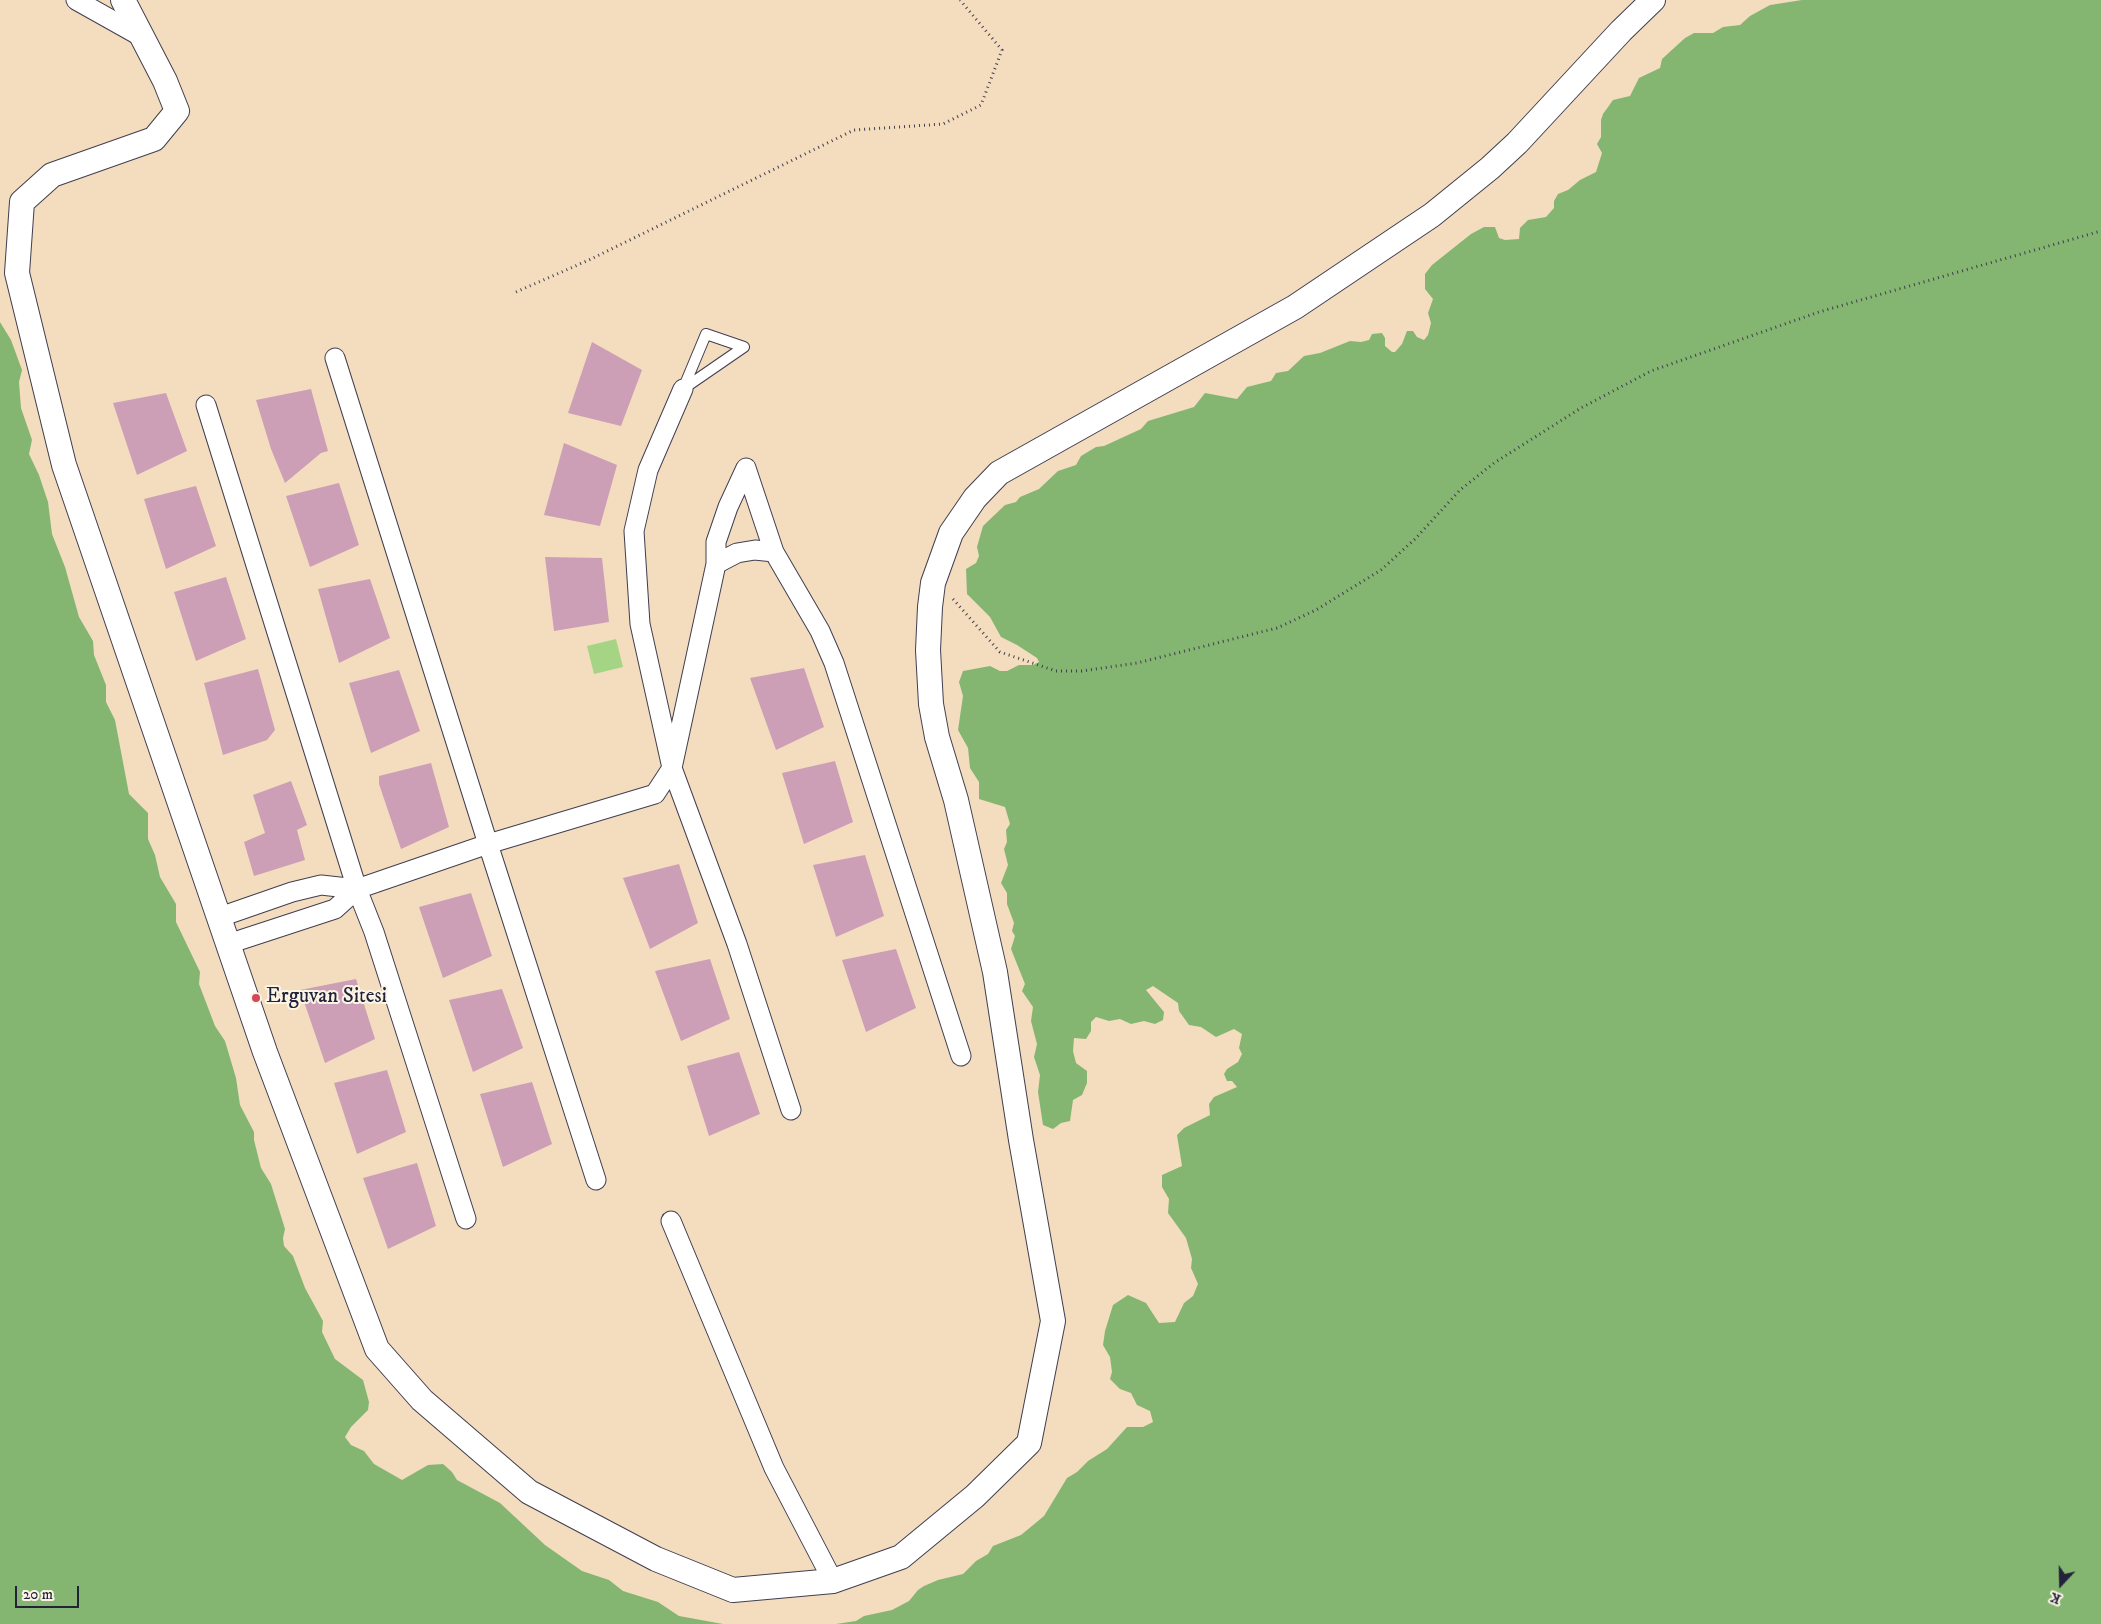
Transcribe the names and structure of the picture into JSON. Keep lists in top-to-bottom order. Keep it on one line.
{"places":["Erguvan Sitesi"],"scale_bar":"20 m","north":"bottom"}
